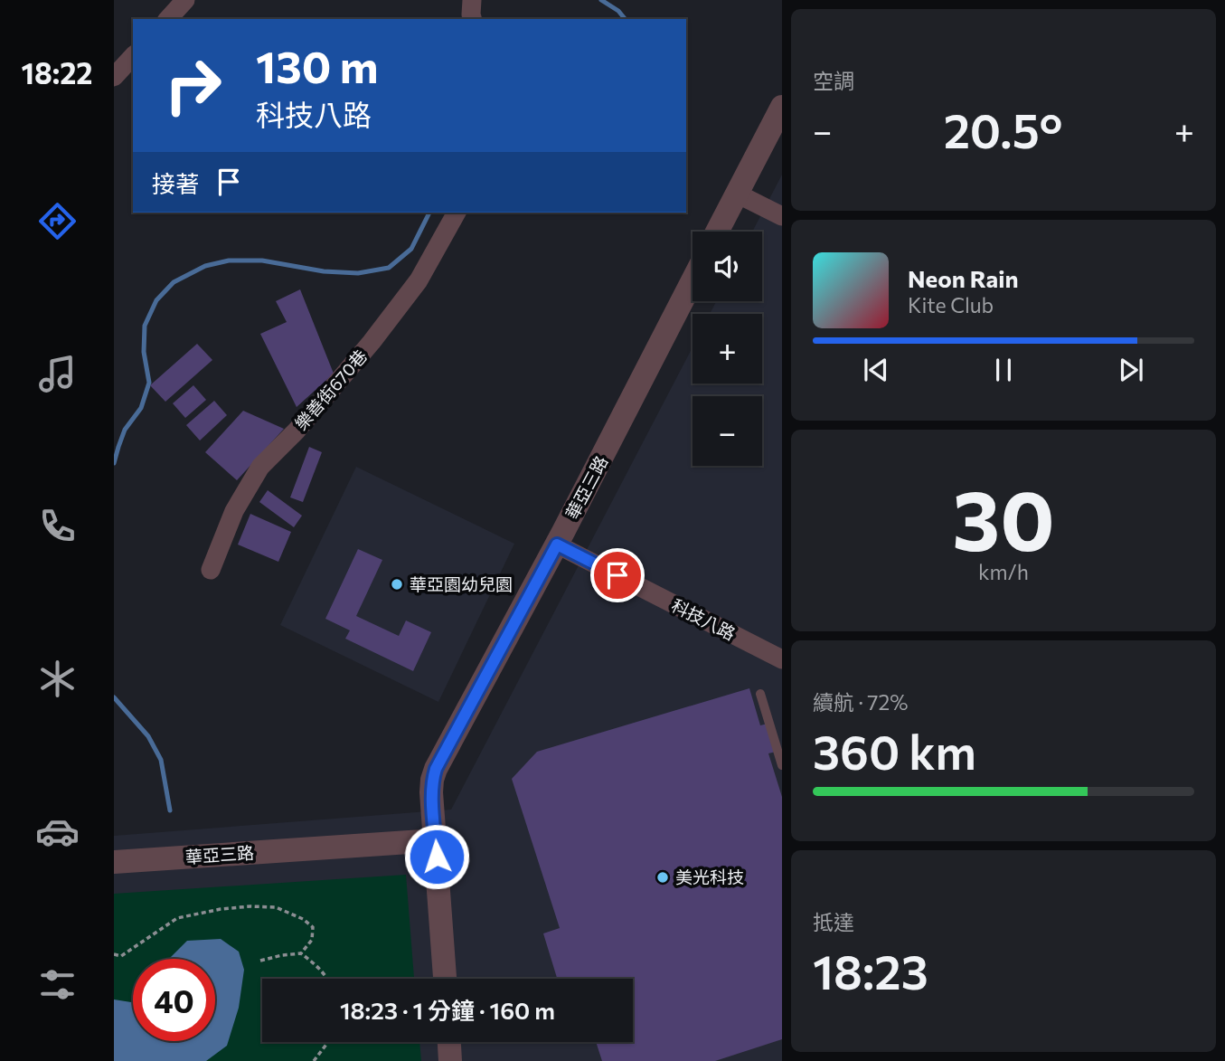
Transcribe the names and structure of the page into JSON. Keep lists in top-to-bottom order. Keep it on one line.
{"streets":{"street":["樂善街670巷","華亞三路","科技八路"]},"crossings":[["華亞三路","科技八路"]],"places":["華亞園幼兒園","美光科技"],"page":{"tabs":"18:22","tile":["空調",["30","km/h"],["續航 · 72%","360 km"],["抵達","18:23"]],"turn":["130 m","科技八路"],"heat":["−","20.5°","+"],"then":"接著","map_buttons":["+","−"],"song":["Neon Rain","Kite Club"],"limit":"40","trip":"18:23 · 1 分鐘 · 160 m"}}
